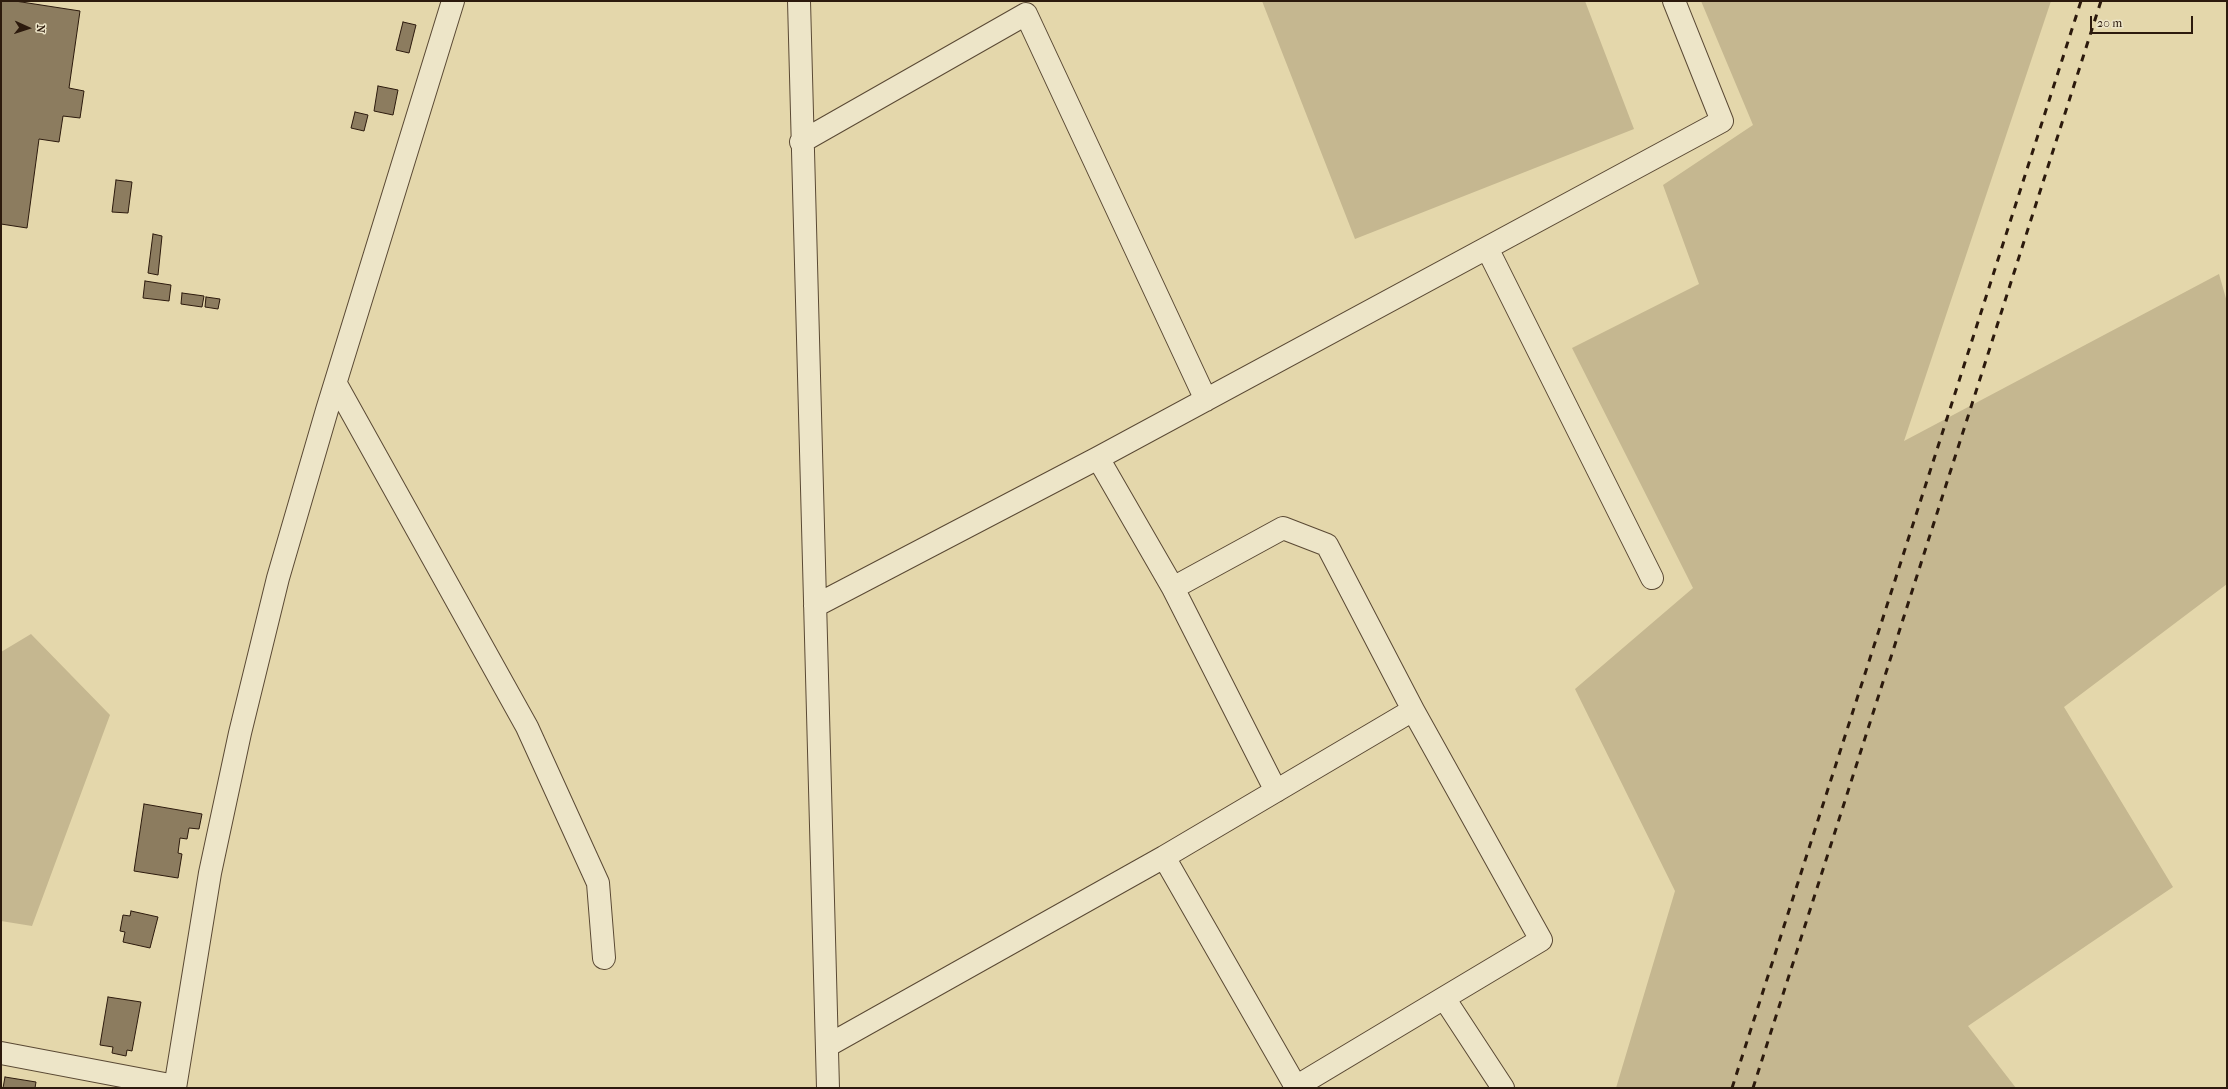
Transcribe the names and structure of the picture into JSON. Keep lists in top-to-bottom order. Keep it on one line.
{"scale_bar":"20 m","north":"right"}
